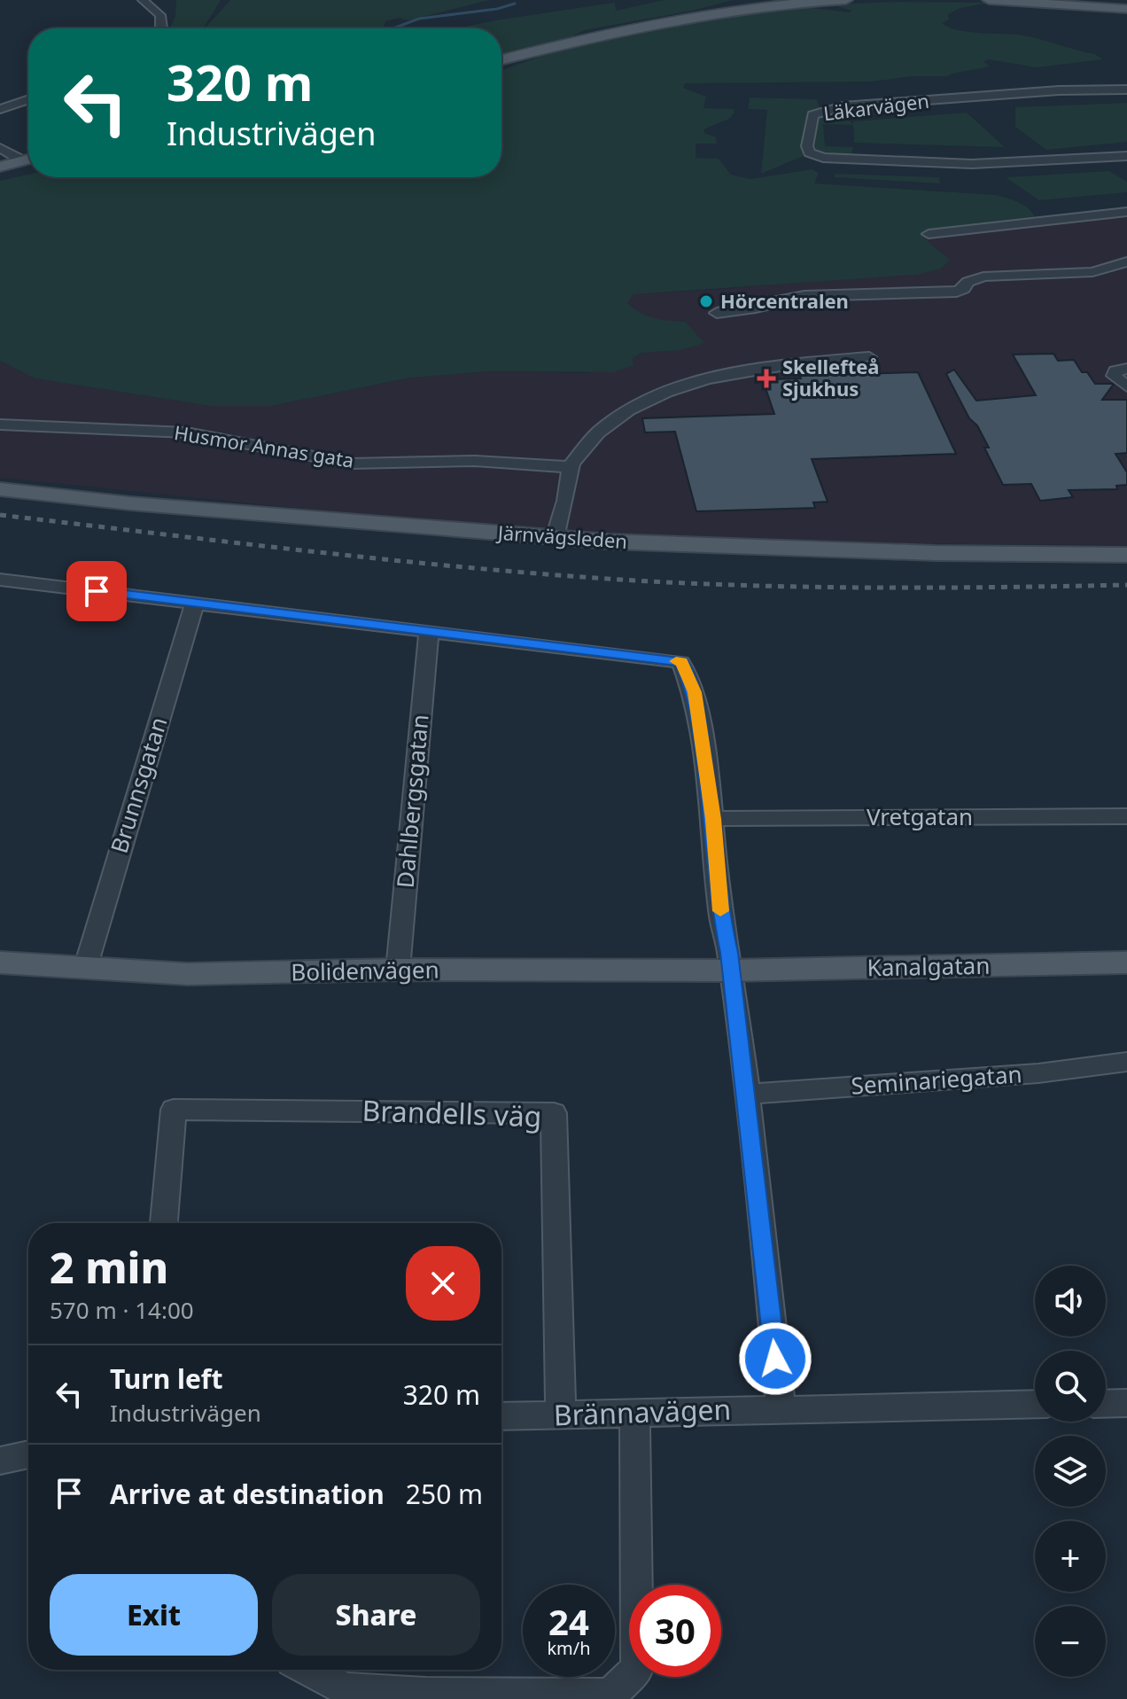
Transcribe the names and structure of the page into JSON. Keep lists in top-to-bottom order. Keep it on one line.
{"streets":{"main road":["Järnvägsleden","Kanalgatan","Bolidenvägen"],"street":["Läkarvägen","Husmor Annas gata","Brunnsgatan","Dahlbergsgatan","Vretgatan","Seminariegatan","Brandells väg","Brännavägen"]},"crossings":[["Brunnsgatan","Bolidenvägen"],["Dahlbergsgatan","Bolidenvägen"],["Kanalgatan","Bolidenvägen"],["Brandells väg","Brännavägen"]],"places":{"other":["Hörcentralen"],"health":["Skellefteå Sjukhus"]},"page":{"turn":["320 m","Industrivägen"],"heading":["2 min","570 m · 14:00"],"map_buttons":["+","−"],"list":[{"name":"Turn left","note":"Industrivägen","value":"320 m"},{"name":"Arrive at destination","value":"250 m"}],"buttons":["Exit","Share"],"speed":"24 km/h","limit":"30"}}
